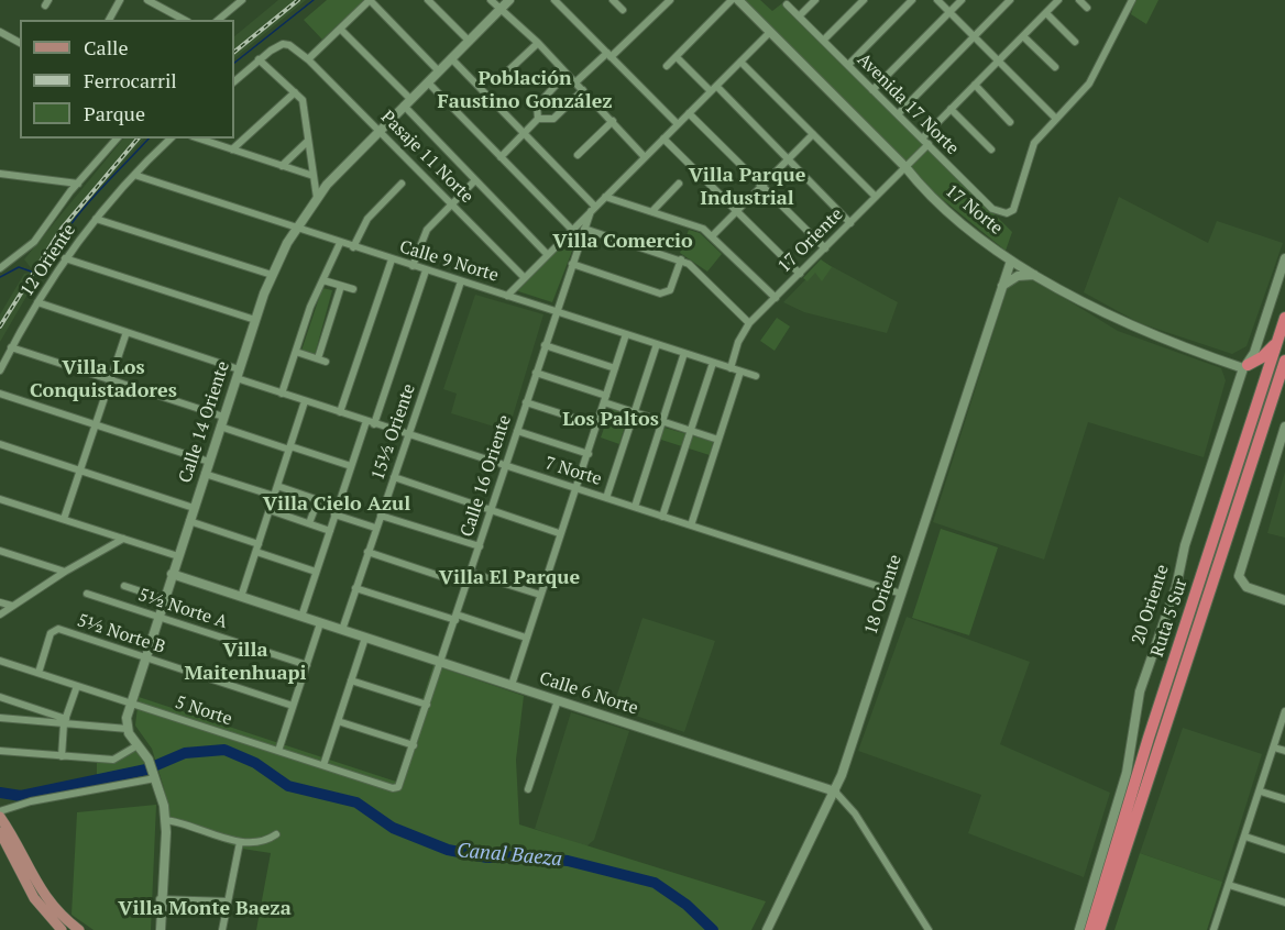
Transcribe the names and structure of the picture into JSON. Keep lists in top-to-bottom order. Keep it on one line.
{"streets":{"highway":["Ruta 5 Sur"],"street":["Avenida 17 Norte","Pasaje 11 Norte","17 Norte","17 Oriente","12 Oriente","Calle 9 Norte","Calle 14 Oriente","15½ Oriente","7 Norte","Calle 16 Oriente","18 Oriente","20 Oriente","5½ Norte A","5½ Norte B","Calle 6 Norte","5 Norte"]},"crossings":[["Avenida 17 Norte","17 Oriente"],["Pasaje 11 Norte","Calle 14 Oriente"],["Pasaje 11 Norte","Calle 16 Oriente"],["17 Norte","17 Oriente"],["17 Norte","Calle 16 Oriente"],["17 Norte","18 Oriente"],["17 Norte","20 Oriente"],["17 Oriente","Calle 9 Norte"],["12 Oriente","Calle 9 Norte"],["12 Oriente","7 Norte"],["Calle 9 Norte","Calle 14 Oriente"],["Calle 9 Norte","15½ Oriente"],["Calle 9 Norte","Calle 16 Oriente"],["Calle 14 Oriente","7 Norte"],["Calle 14 Oriente","5½ Norte A"],["Calle 14 Oriente","5½ Norte B"],["Calle 14 Oriente","Calle 6 Norte"],["Calle 14 Oriente","5 Norte"],["15½ Oriente","7 Norte"],["15½ Oriente","Calle 6 Norte"],["7 Norte","Calle 16 Oriente"],["7 Norte","18 Oriente"],["Calle 16 Oriente","Calle 6 Norte"],["Calle 16 Oriente","5 Norte"],["18 Oriente","Calle 6 Norte"],["5½ Norte B","5 Norte"]],"districts":["Población Faustino González","Villa Parque Industrial","Villa Comercio","Villa Los Conquistadores","Los Paltos","Villa Cielo Azul","Villa El Parque","Villa Maitenhuapi","Villa Monte Baeza"],"water":["Canal Baeza"],"legend":["Calle","Ferrocarril","Parque"]}
